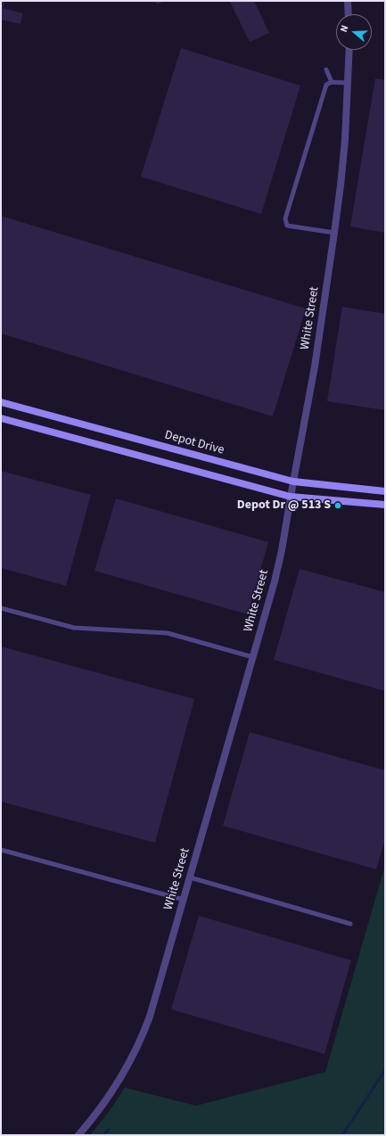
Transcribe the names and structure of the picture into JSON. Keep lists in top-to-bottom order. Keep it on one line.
{"streets":{"main road":["Depot Drive"],"street":["White Street"]},"crossings":[["White Street","Depot Drive"]],"places":["Depot Dr @ 513 S"],"north":"left"}
